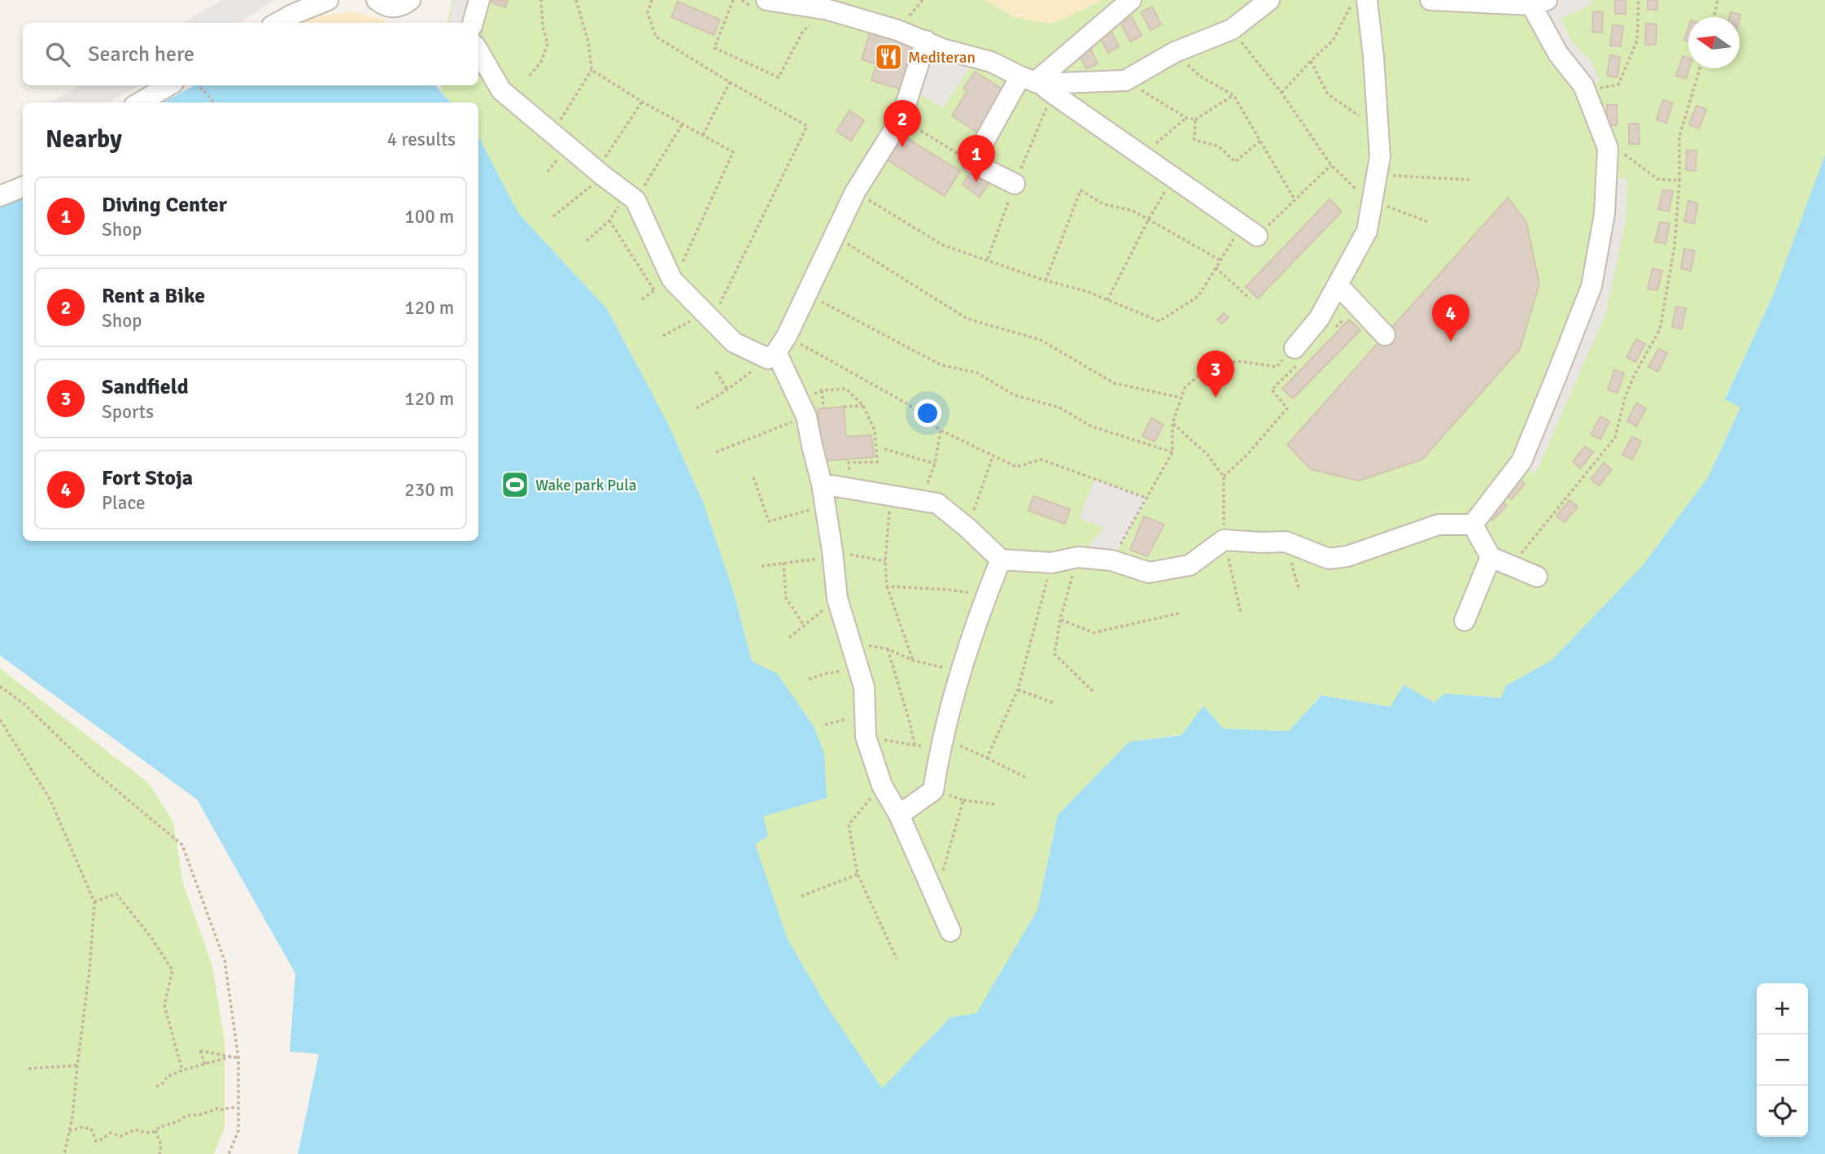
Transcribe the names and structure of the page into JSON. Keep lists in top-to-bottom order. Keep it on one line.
{"places":{"restaurant":["Mediteran"],"sports":["Wake park Pula"]},"north":"left","page":{"search":"Search here","pins":["2","1","4","3"],"heading":["Nearby","4 results"],"list":[{"mark":"1","name":"Diving Center","note":"Shop","value":"100 m"},{"mark":"2","name":"Rent a Bike","note":"Shop","value":"120 m"},{"mark":"3","name":"Sandfield","note":"Sports","value":"120 m"},{"mark":"4","name":"Fort Stoja","note":"Place","value":"230 m"}],"map_buttons":["+","−"]}}
